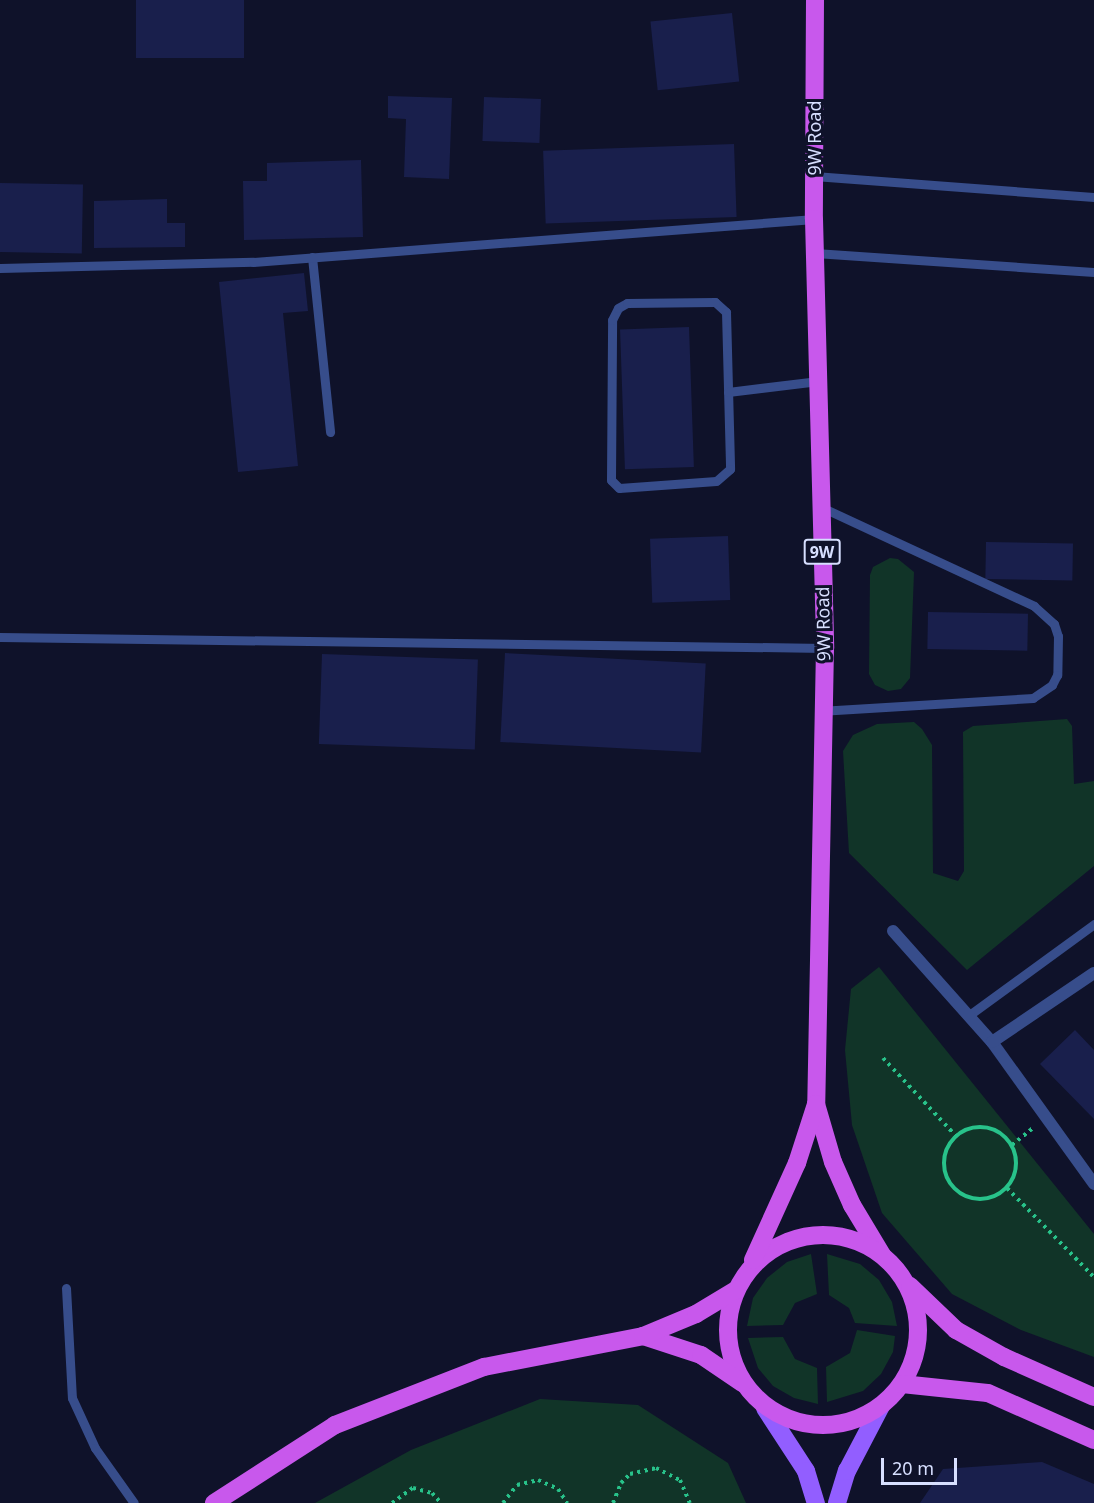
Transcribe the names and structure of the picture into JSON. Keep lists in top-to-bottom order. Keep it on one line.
{"streets":{"highway":["9W Road","9W"]},"scale_bar":"20 m"}
